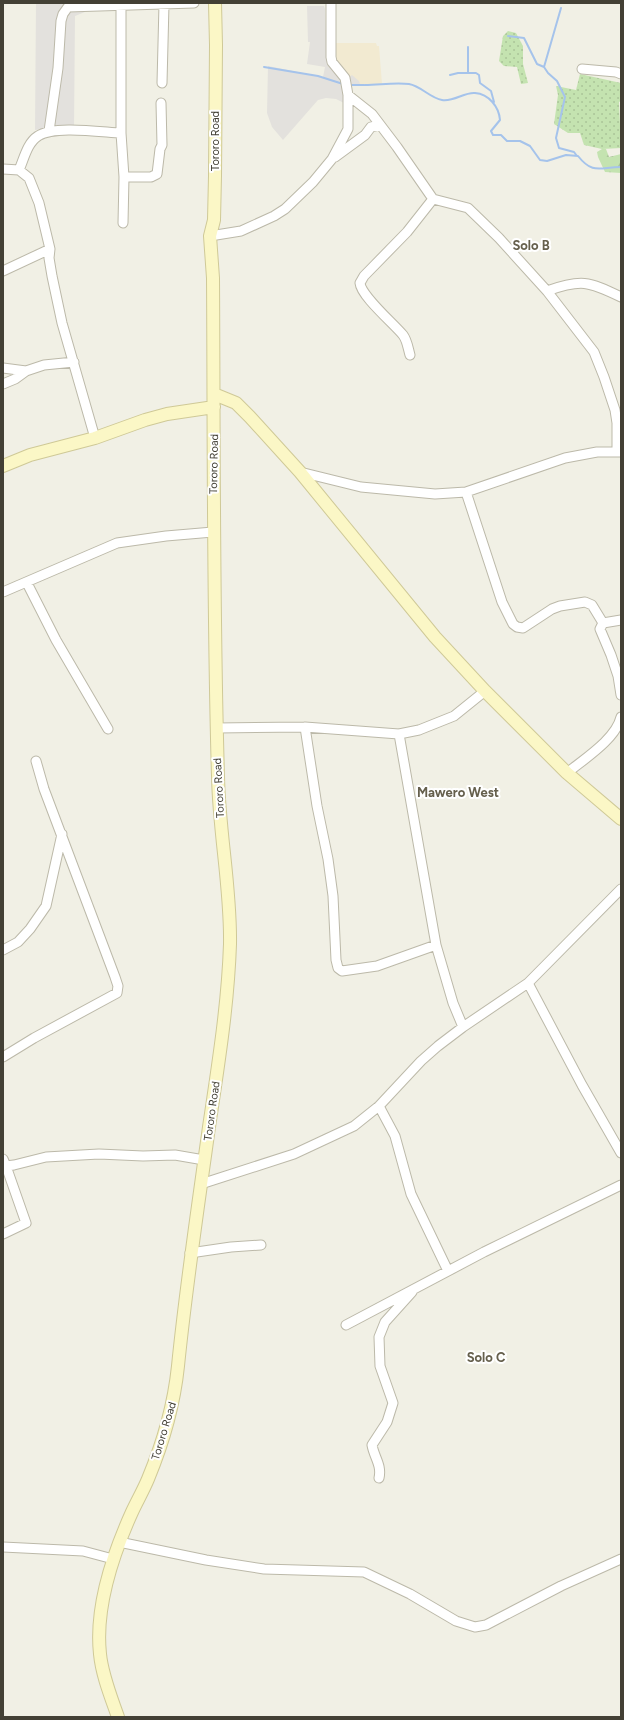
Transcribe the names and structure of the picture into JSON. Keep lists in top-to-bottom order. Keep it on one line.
{"streets":{"main road":["Tororo Road"]},"districts":["Solo B","Mawero West","Solo C"]}
